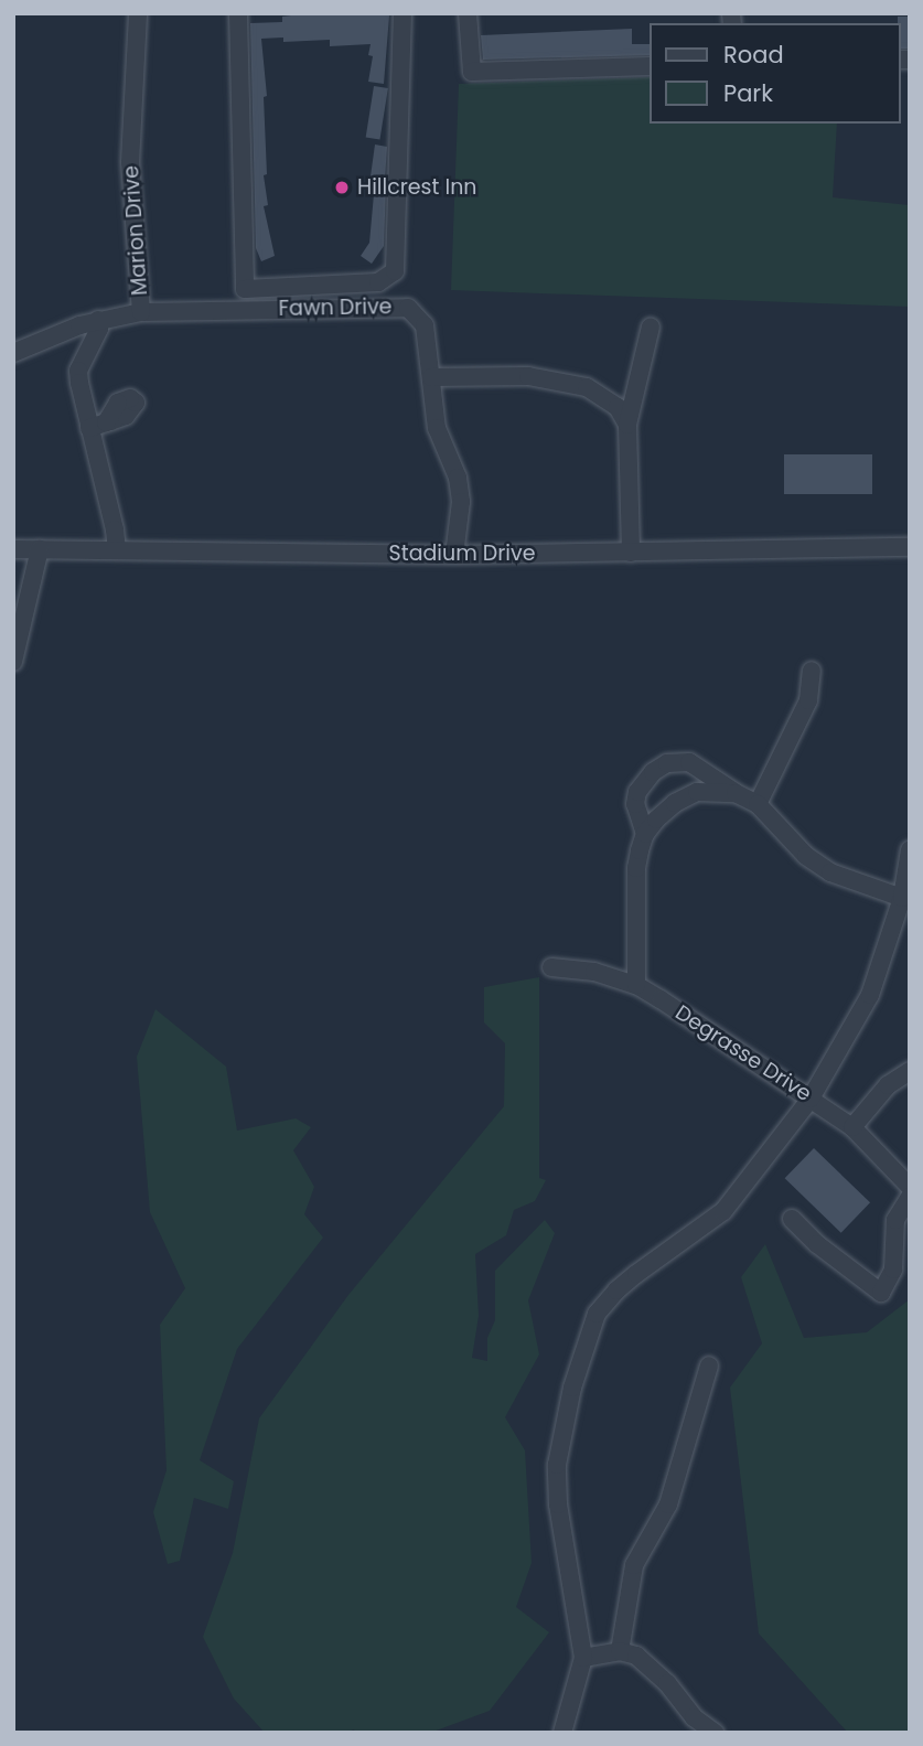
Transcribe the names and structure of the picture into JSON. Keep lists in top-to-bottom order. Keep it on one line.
{"streets":{"street":["Marion Drive","Fawn Drive","Stadium Drive","Degrasse Drive"]},"crossings":[["Marion Drive","Fawn Drive"],["Fawn Drive","Stadium Drive"]],"places":["Hillcrest Inn"],"legend":["Road","Park"]}
